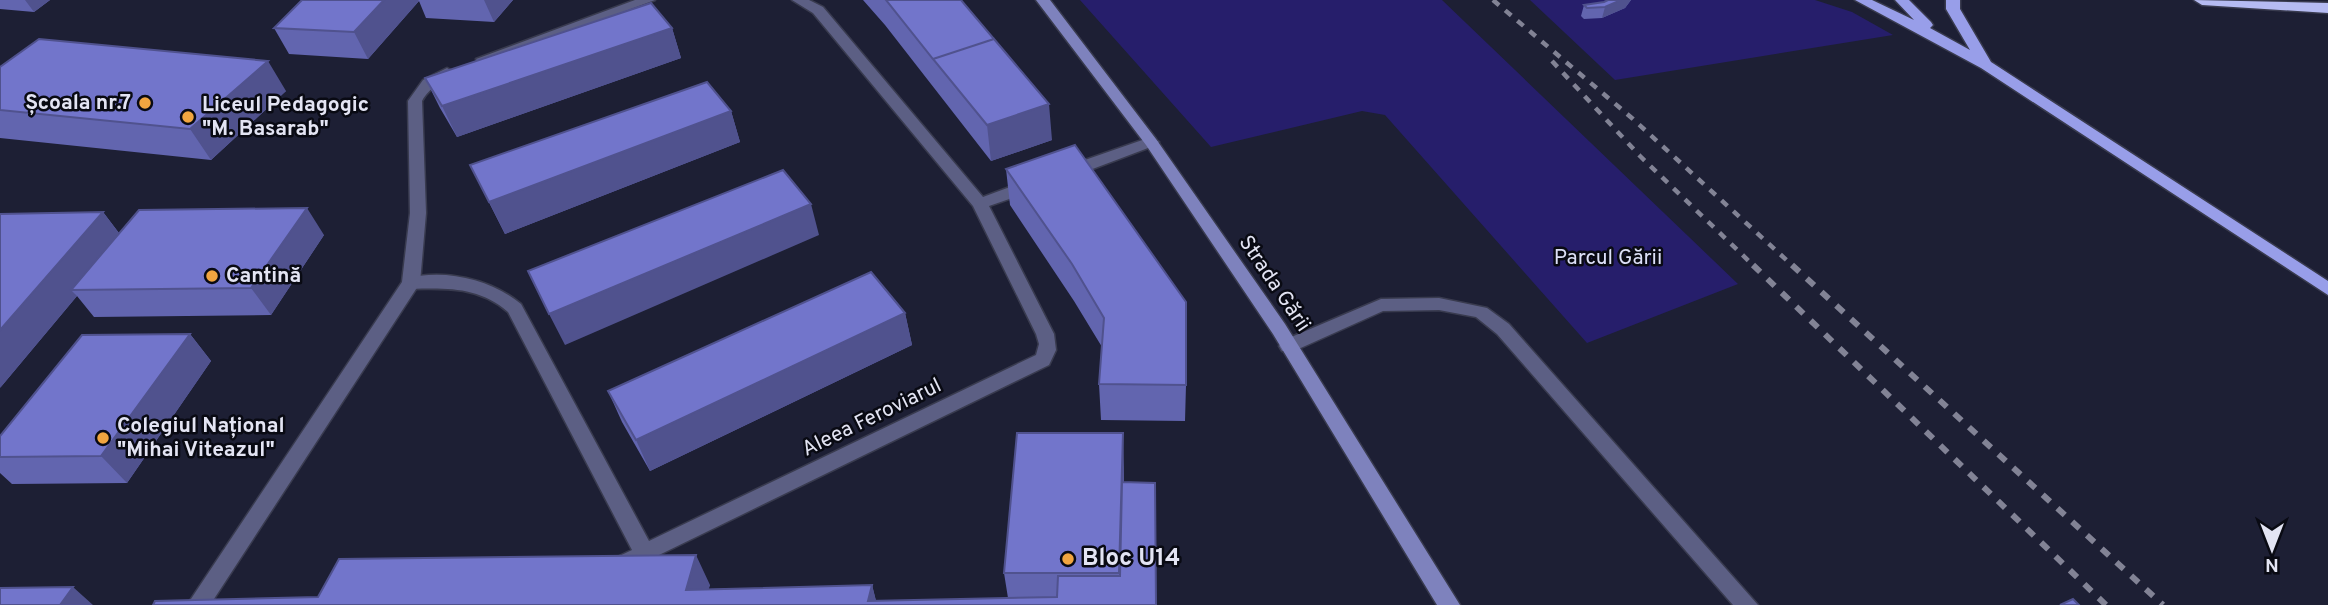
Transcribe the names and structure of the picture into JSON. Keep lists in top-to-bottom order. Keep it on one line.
{"streets":{"street":["Strada Gării","Aleea Feroviarul"]},"parks":["Parcul Gării"],"places":["Școala nr.7","Liceul Pedagogic \"M. Basarab\"","Cantină","Colegiul Național \"Mihai Viteazul\"","Bloc U14"],"north":"bottom"}
